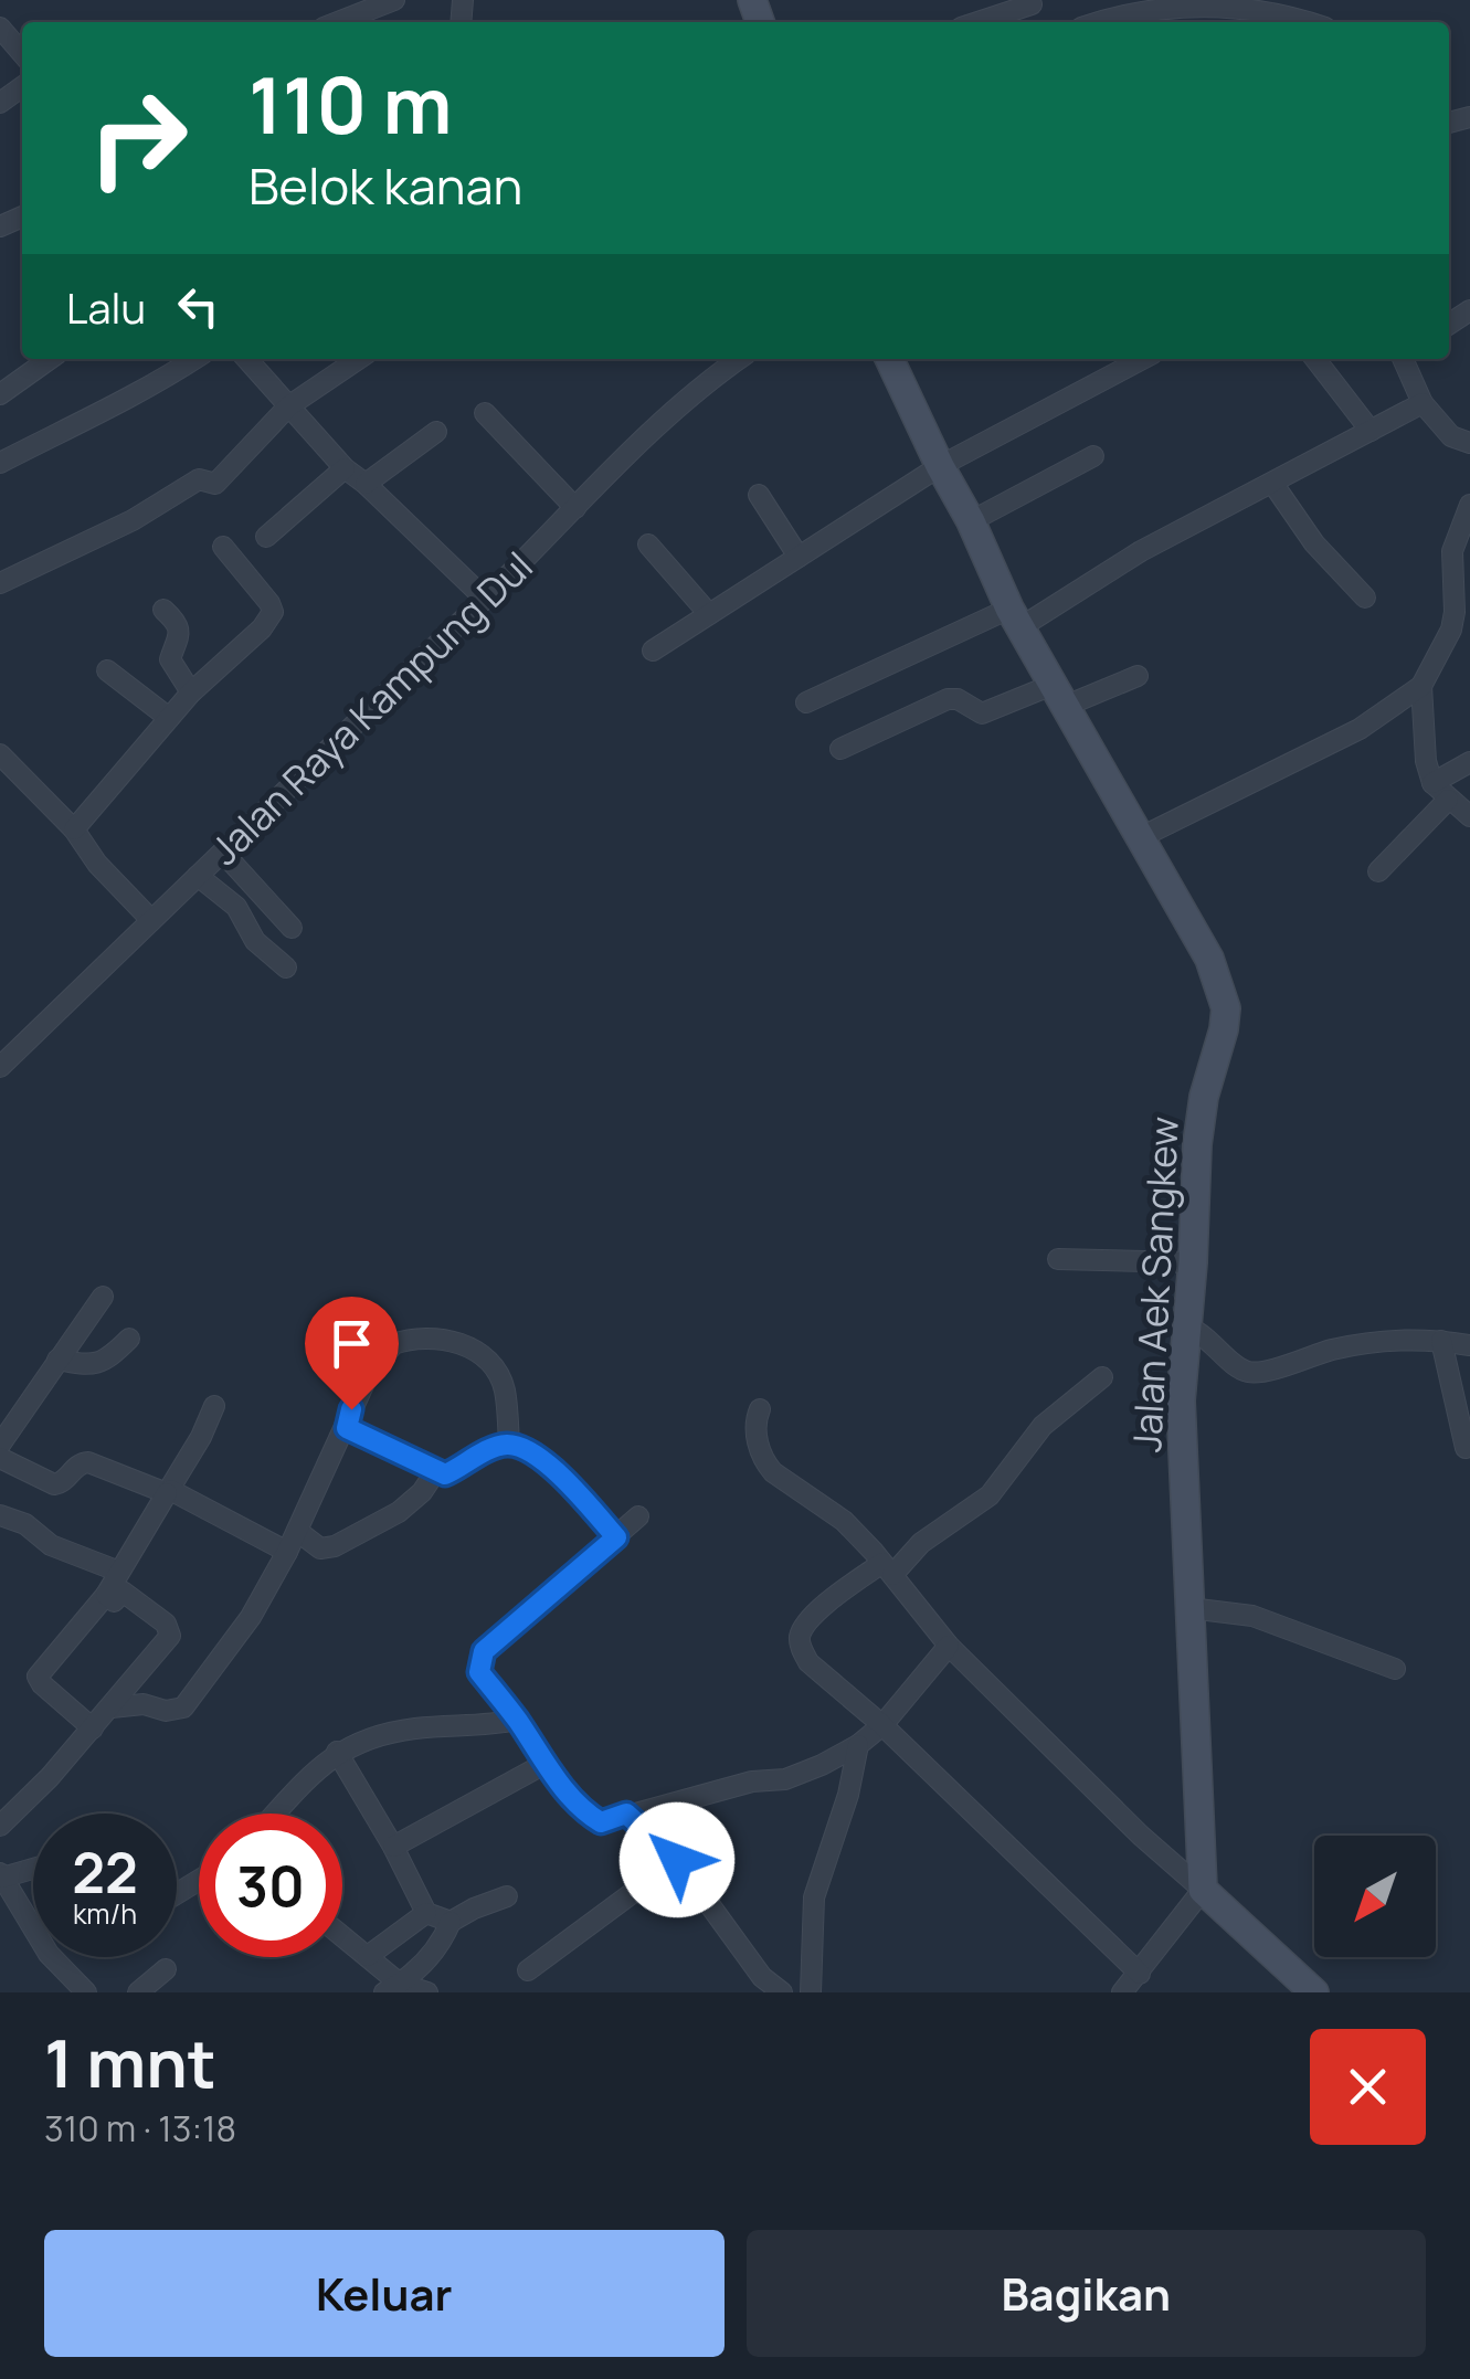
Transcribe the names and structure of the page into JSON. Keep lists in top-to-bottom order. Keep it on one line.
{"streets":{"street":["Jalan Raya Kampung Dul","Jalan Aek Sangkew"]},"north":"bottom left","page":{"turn":["110 m","Belok kanan"],"then":"Lalu","speed":"22 km/h","limit":"30","heading":["1 mnt","310 m · 13:18"],"buttons":["Keluar","Bagikan"]}}
